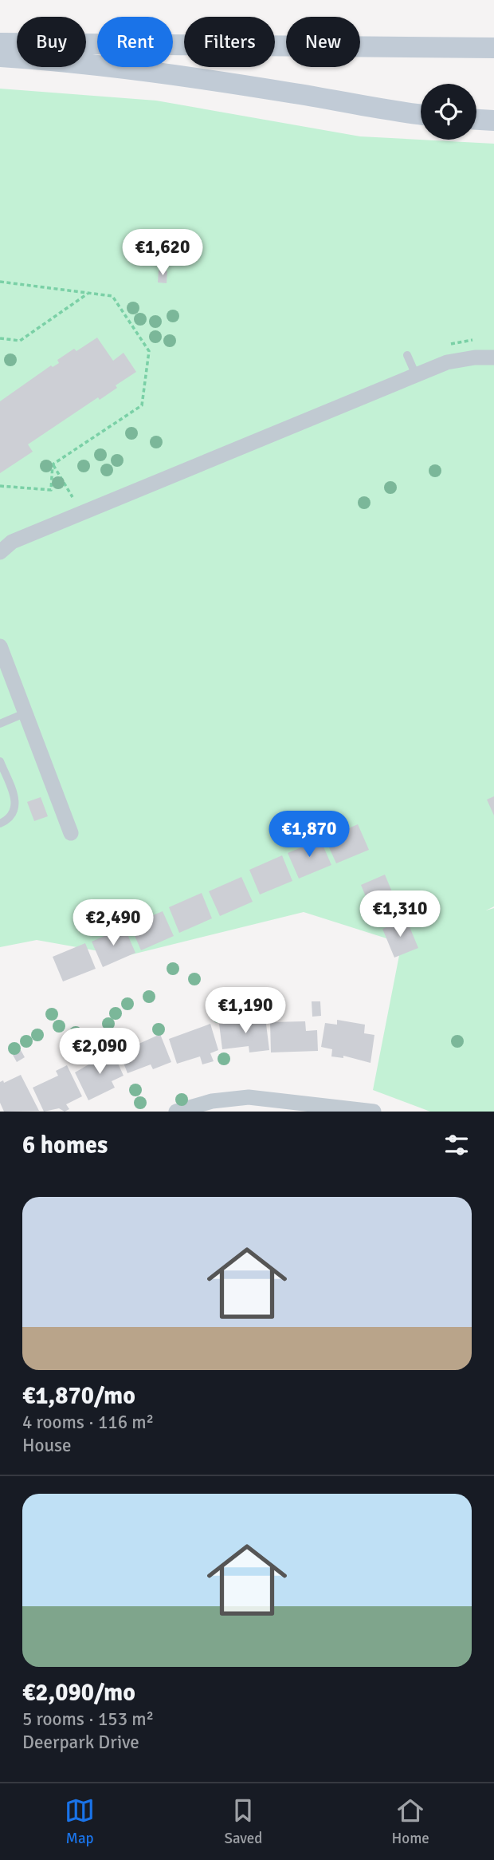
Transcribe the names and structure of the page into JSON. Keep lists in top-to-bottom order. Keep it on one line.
{"page":{"chip":["Buy","Rent","Filters","New"],"price":["€1,620","€1,870","€1,310","€2,490","€1,190","€2,090"],"heading":"6 homes","list":[{"name":"€1,870/mo","note":"4 rooms · 116 m² · House"},{"name":"€2,090/mo","note":"5 rooms · 153 m² · Deerpark Drive"}],"tabs":["Map","Saved","Home"]}}
